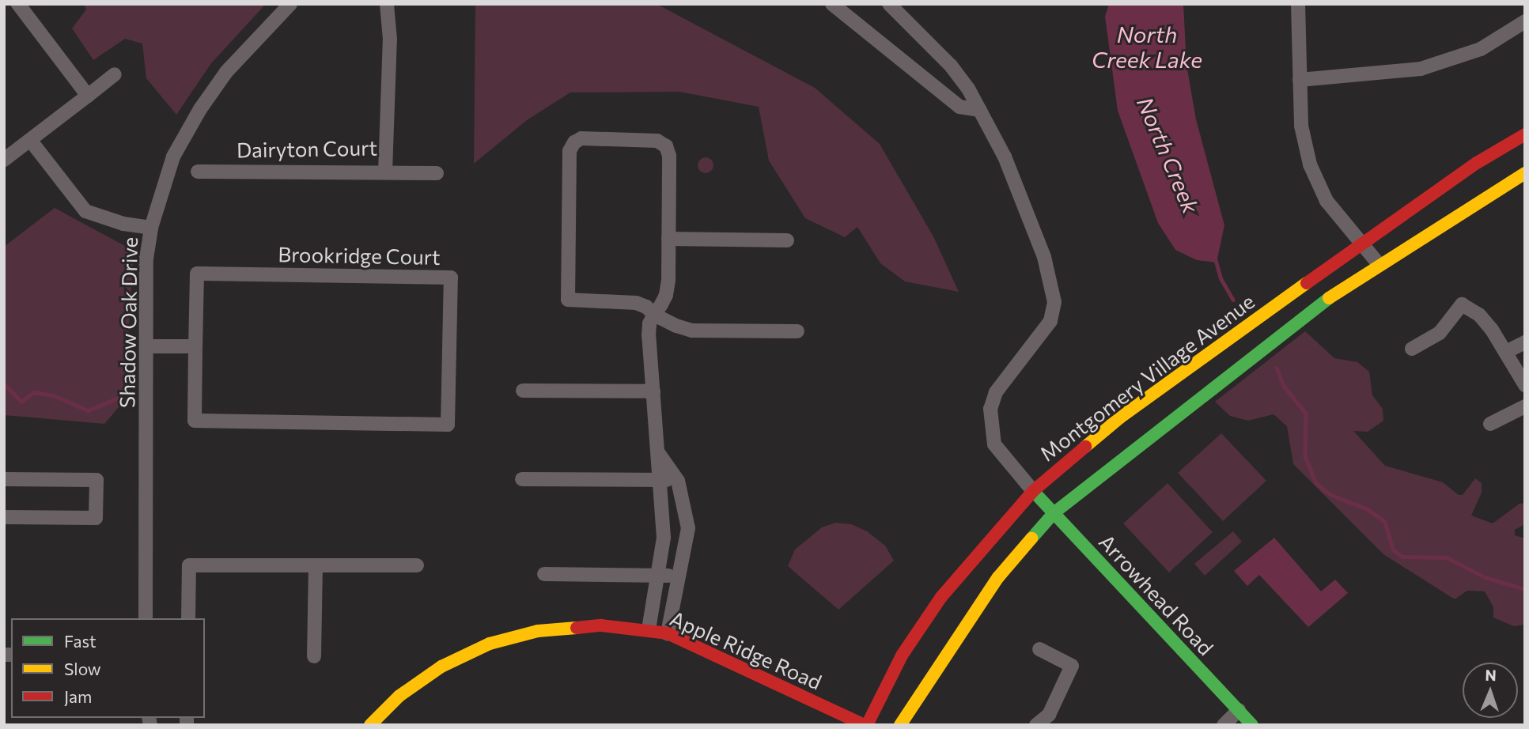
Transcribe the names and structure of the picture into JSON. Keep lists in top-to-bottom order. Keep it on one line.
{"streets":{"main road":["Montgomery Village Avenue","Arrowhead Road","Apple Ridge Road"],"street":["Dairyton Court","Brookridge Court","Shadow Oak Drive"]},"crossings":[["Montgomery Village Avenue","Arrowhead Road"],["Montgomery Village Avenue","Apple Ridge Road"]],"water":["North Creek Lake","North Creek"],"legend":["Fast","Slow","Jam"],"north":"top"}
